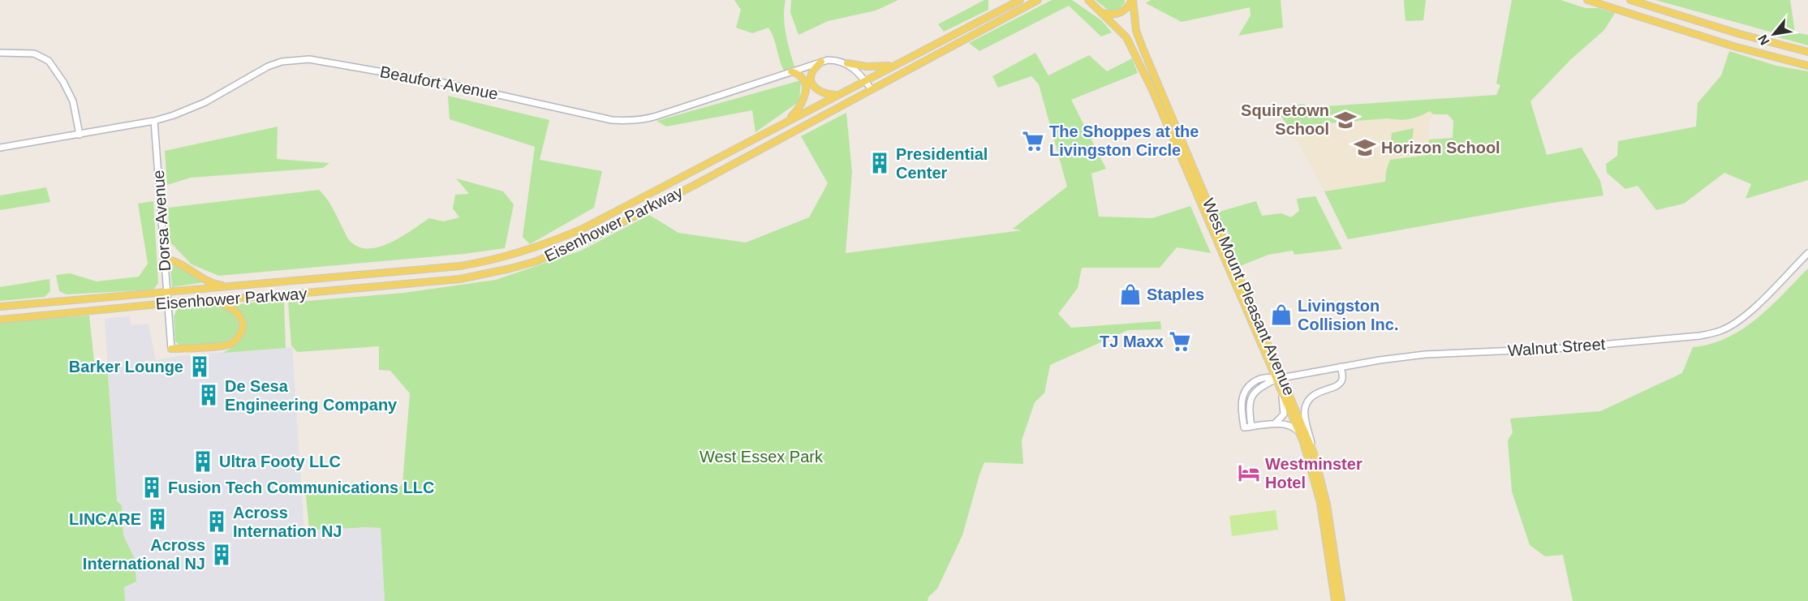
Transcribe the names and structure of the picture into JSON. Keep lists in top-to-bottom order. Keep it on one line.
{"streets":{"main road":["Eisenhower Parkway","West Mount Pleasant Avenue"],"street":["Beaufort Avenue","Dorsa Avenue","Walnut Street"]},"crossings":[["Beaufort Avenue","Dorsa Avenue"],["Dorsa Avenue","Eisenhower Parkway"],["West Mount Pleasant Avenue","Walnut Street"]],"parks":["West Essex Park"],"places":{"school or university":["Squiretown School","Horizon School"],"supermarket":["The Shoppes at the Livingston Circle","TJ Maxx"],"building":["Presidential Center","Barker Lounge","De Sesa Engineering Company","Ultra Footy LLC","Fusion Tech Communications LLC","LINCARE","Across Internation NJ","Across International NJ"],"shop":["Staples","Livingston Collision Inc."],"hotel":["Westminster Hotel"]},"north":"bottom left"}
